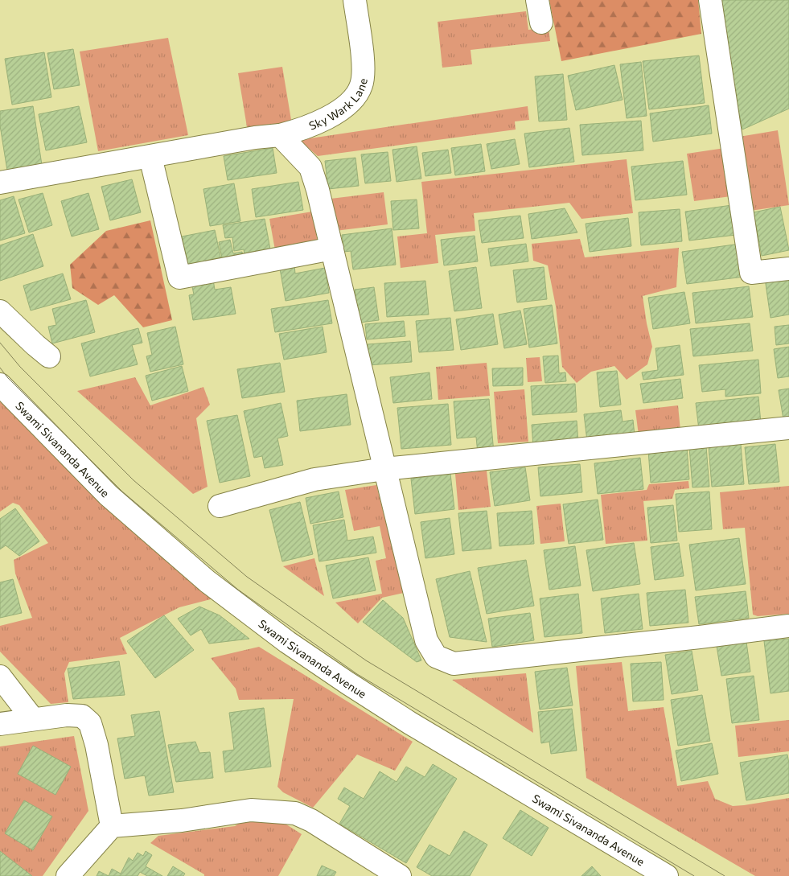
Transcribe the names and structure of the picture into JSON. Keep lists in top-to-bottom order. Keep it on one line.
{"streets":{"street":["Sky Wark Lane","Swami Sivananda Avenue"]}}
